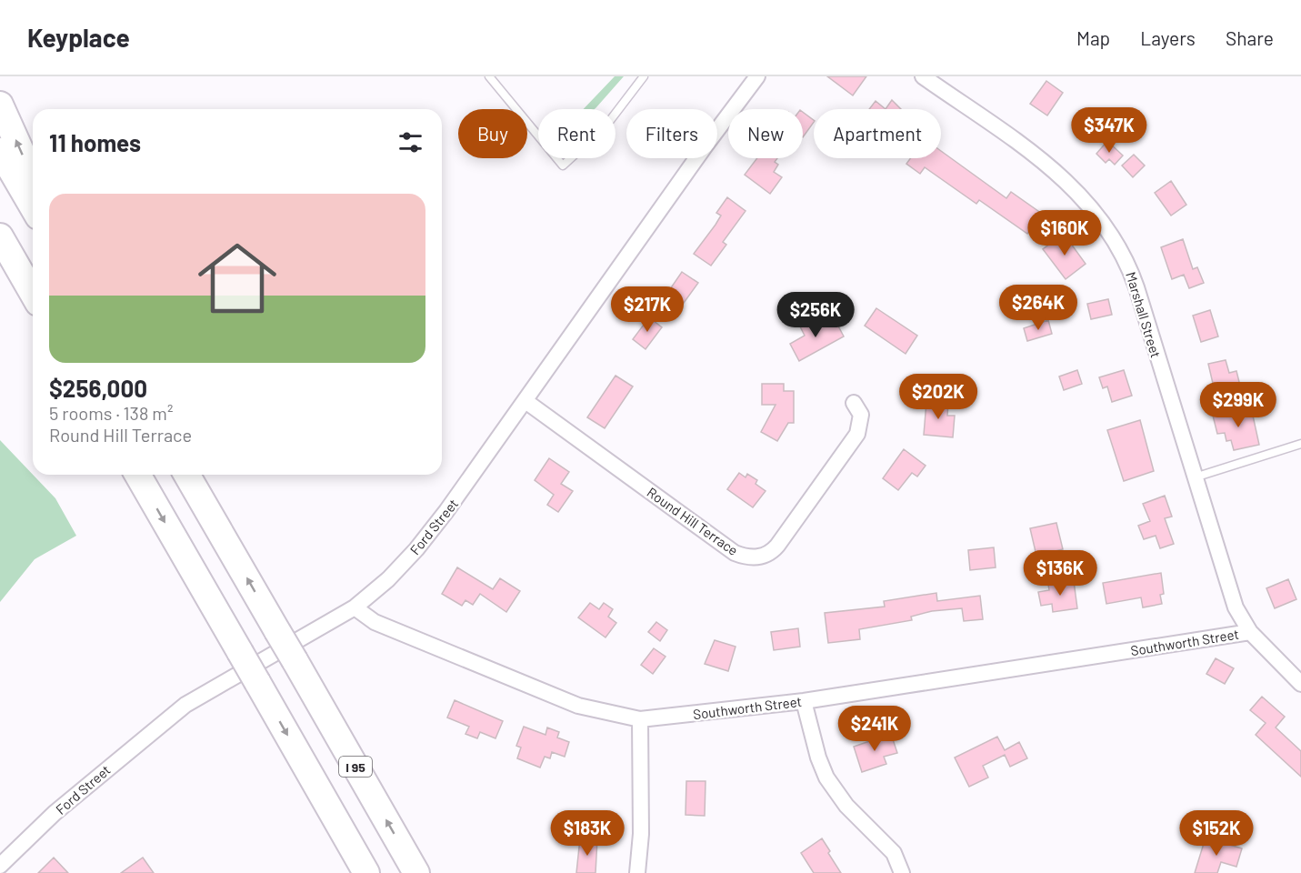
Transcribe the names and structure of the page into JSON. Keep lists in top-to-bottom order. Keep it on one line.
{"streets":{"highway":["I 95"],"street":["Marshall Street","Round Hill Terrace","Ford Street","Southworth Street"]},"crossings":[["Marshall Street","Southworth Street"],["Round Hill Terrace","Ford Street"],["Ford Street","Southworth Street"]],"page":{"header":"Keyplace","nav":["Map","Layers","Share"],"price":["$347K","$160K","$264K","$217K","$256K","$202K","$299K","$136K","$241K","$183K","$152K"],"chip":["Buy","Rent","Filters","New","Apartment"],"heading":"11 homes","list":[{"name":"$256,000","note":"5 rooms · 138 m² · Round Hill Terrace"}]}}
